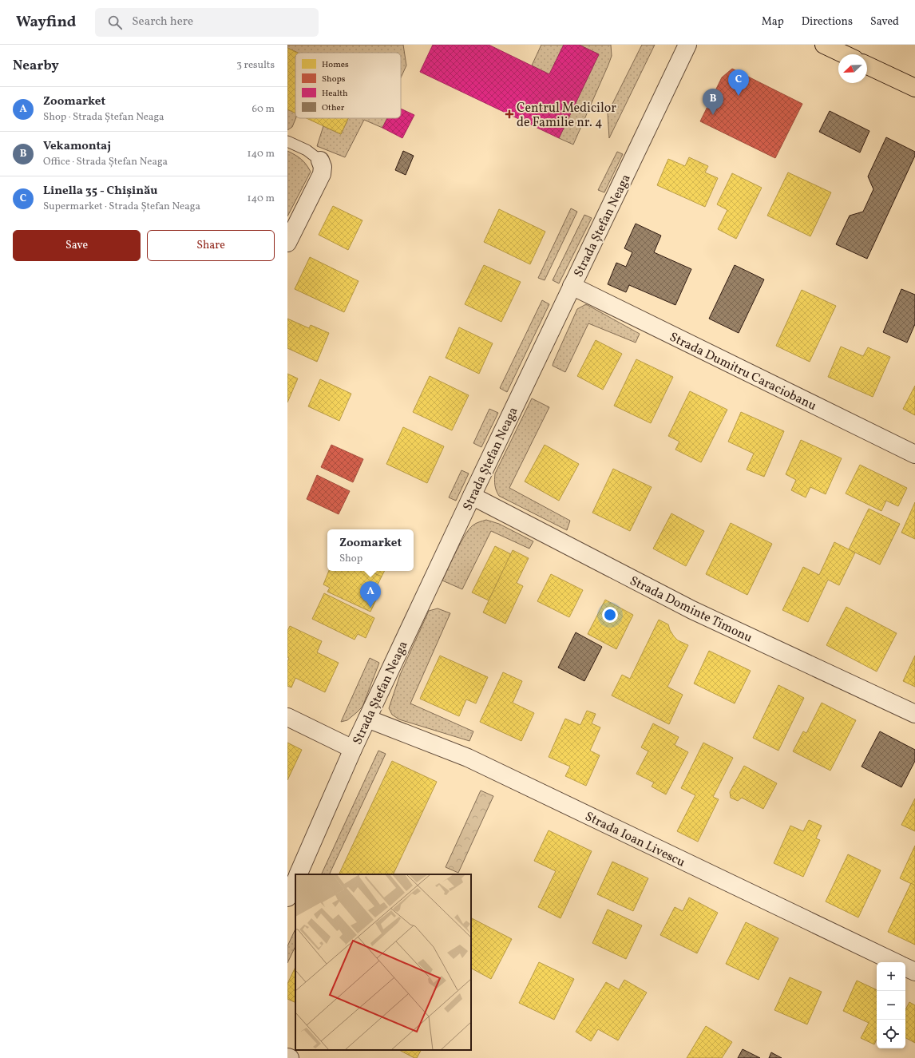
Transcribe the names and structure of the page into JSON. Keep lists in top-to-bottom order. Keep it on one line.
{"streets":{"street":["Strada Ștefan Neaga","Strada Dumitru Caraciobanu","Strada Dominte Timonu","Strada Ioan Livescu"]},"crossings":[["Strada Ștefan Neaga","Strada Dumitru Caraciobanu"],["Strada Ștefan Neaga","Strada Dominte Timonu"],["Strada Ștefan Neaga","Strada Ioan Livescu"]],"places":{"health":["Centrul Medicilor de Familie nr. 4"]},"legend":["Homes","Shops","Health","Other"],"north":"bottom left","page":{"header":"Wayfind","search":"Search here","nav":["Map","Directions","Saved"],"heading":["Nearby","3 results"],"pins":["C","B","A"],"list":[{"mark":"A","name":"Zoomarket","note":"Shop · Strada Ștefan Neaga","value":"60 m"},{"mark":"B","name":"Vekamontaj","note":"Office · Strada Ștefan Neaga","value":"140 m"},{"mark":"C","name":"Linella 35 - Chișinău","note":"Supermarket · Strada Ștefan Neaga","value":"140 m"}],"buttons":["Save","Share"],"popup":["Zoomarket","Shop"],"map_buttons":["+","−"]}}
